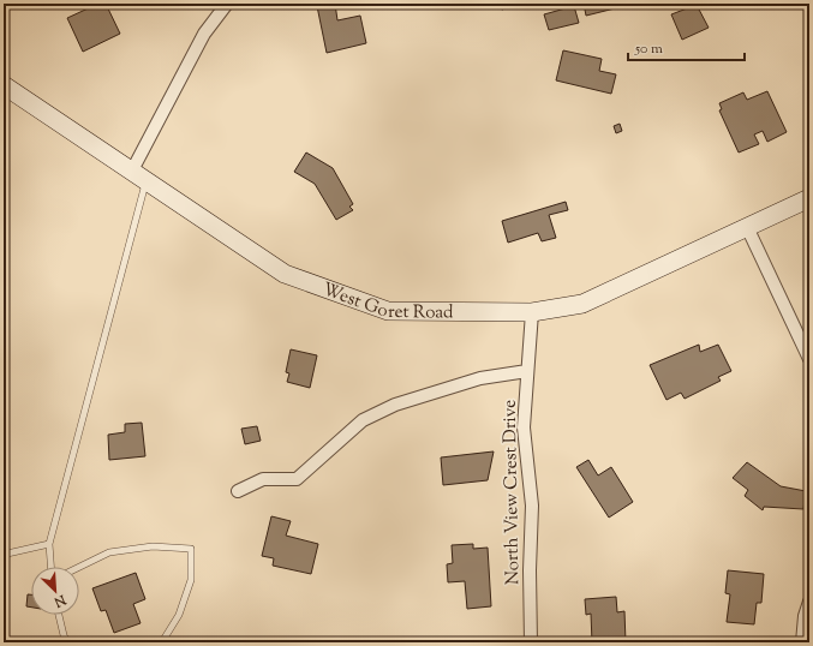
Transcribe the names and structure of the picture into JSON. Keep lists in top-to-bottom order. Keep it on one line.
{"streets":{"street":["West Goret Road","North View Crest Drive"]},"crossings":[["West Goret Road","North View Crest Drive"]],"scale_bar":"50 m","north":"bottom right"}
